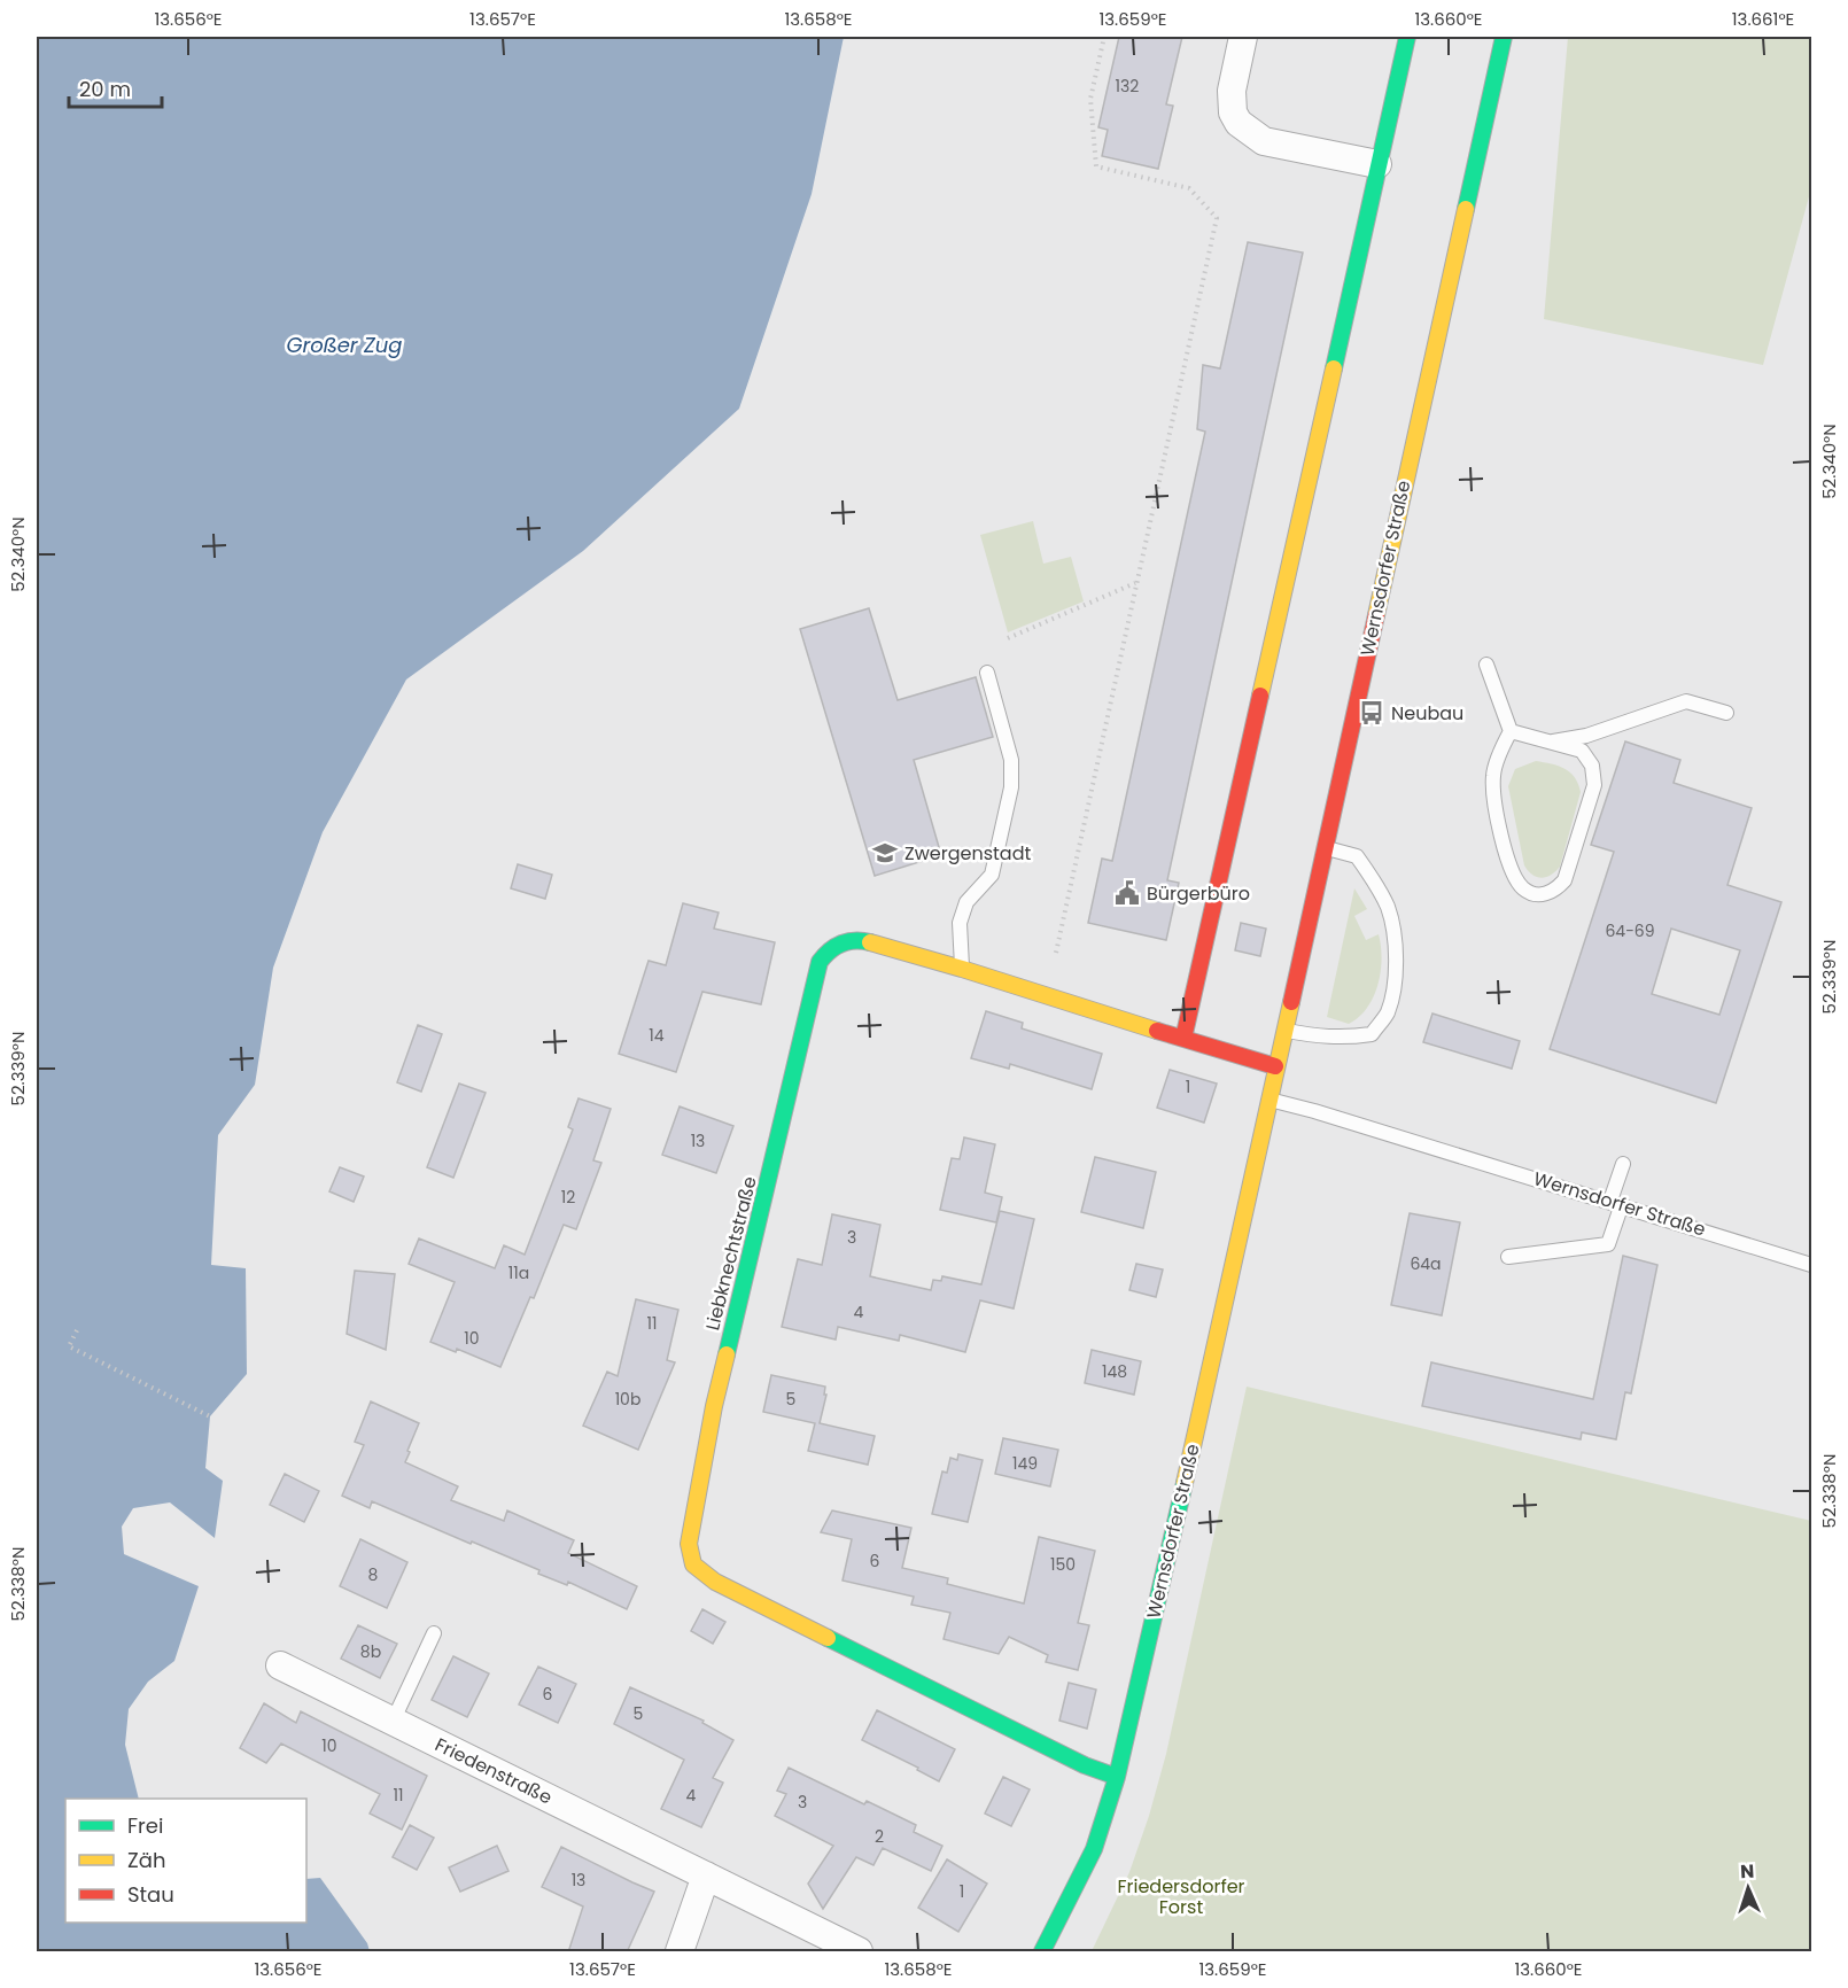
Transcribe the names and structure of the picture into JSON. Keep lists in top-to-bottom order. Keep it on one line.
{"streets":{"street":["Wernsdorfer Straße","Liebknechtstraße","Friedenstraße"]},"crossings":[["Wernsdorfer Straße","Liebknechtstraße"]],"water":["Großer Zug"],"parks":["Friedersdorfer Forst"],"places":{"bus stop":["Neubau"],"school or university":["Zwergenstadt"],"public building":["Bürgerbüro"]},"house_numbers":["132","64-69","14","1","13","12","3","64a","11a","4","11","10","148","10b","5","149","6","150","8","8b","6","5","10","11","4","3","2","13","1"],"legend":["Frei","Zäh","Stau"],"scale_bar":"20 m","north":"top","coordinates":["13.656°E","13.657°E","13.658°E","13.659°E","13.660°E","13.661°E","52.340°N","52.339°N","52.338°N"]}
